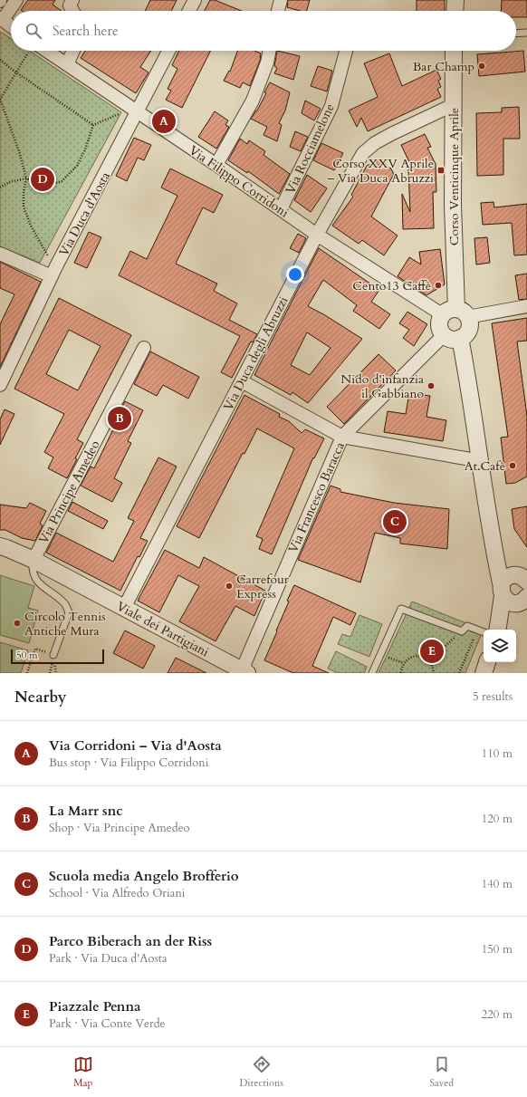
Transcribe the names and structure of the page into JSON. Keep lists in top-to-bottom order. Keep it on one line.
{"streets":{"street":["Via Rocciamelone","Corso Venticinque Aprile","Via Filippo Corridoni","Via Duca d'Aosta","Via Duca degli Abruzzi","Via Principe Amedeo","Via Francesco Baracca","Viale dei Partigiani"]},"crossings":[["Via Rocciamelone","Via Filippo Corridoni"],["Corso Venticinque Aprile","Via Filippo Corridoni"],["Corso Venticinque Aprile","Via Duca degli Abruzzi"],["Corso Venticinque Aprile","Via Francesco Baracca"],["Via Filippo Corridoni","Via Duca d'Aosta"],["Via Filippo Corridoni","Via Duca degli Abruzzi"],["Via Filippo Corridoni","Via Francesco Baracca"],["Via Duca degli Abruzzi","Viale dei Partigiani"],["Via Principe Amedeo","Viale dei Partigiani"],["Via Francesco Baracca","Viale dei Partigiani"]],"places":{"other":["Bar Champ","Cento13 Caffè","Nido d'infanzia il Gabbiano","At.Cafè","Carrefour Express","Circolo Tennis Antiche Mura"],"transit":["Corso XXV Aprile – Via Duca Abruzzi"]},"scale_bar":"50 m","page":{"search":"Search here","pins":["A","D","B","C","E"],"scale":"50 m","heading":["Nearby","5 results"],"list":[{"mark":"A","name":"Via Corridoni – Via d'Aosta","note":"Bus stop · Via Filippo Corridoni","value":"110 m"},{"mark":"B","name":"La Marr snc","note":"Shop · Via Principe Amedeo","value":"120 m"},{"mark":"C","name":"Scuola media Angelo Brofferio","note":"School · Via Alfredo Oriani","value":"140 m"},{"mark":"D","name":"Parco Biberach an der Riss","note":"Park · Via Duca d'Aosta","value":"150 m"},{"mark":"E","name":"Piazzale Penna","note":"Park · Via Conte Verde","value":"220 m"}],"nav":["Map","Directions","Saved"]}}
